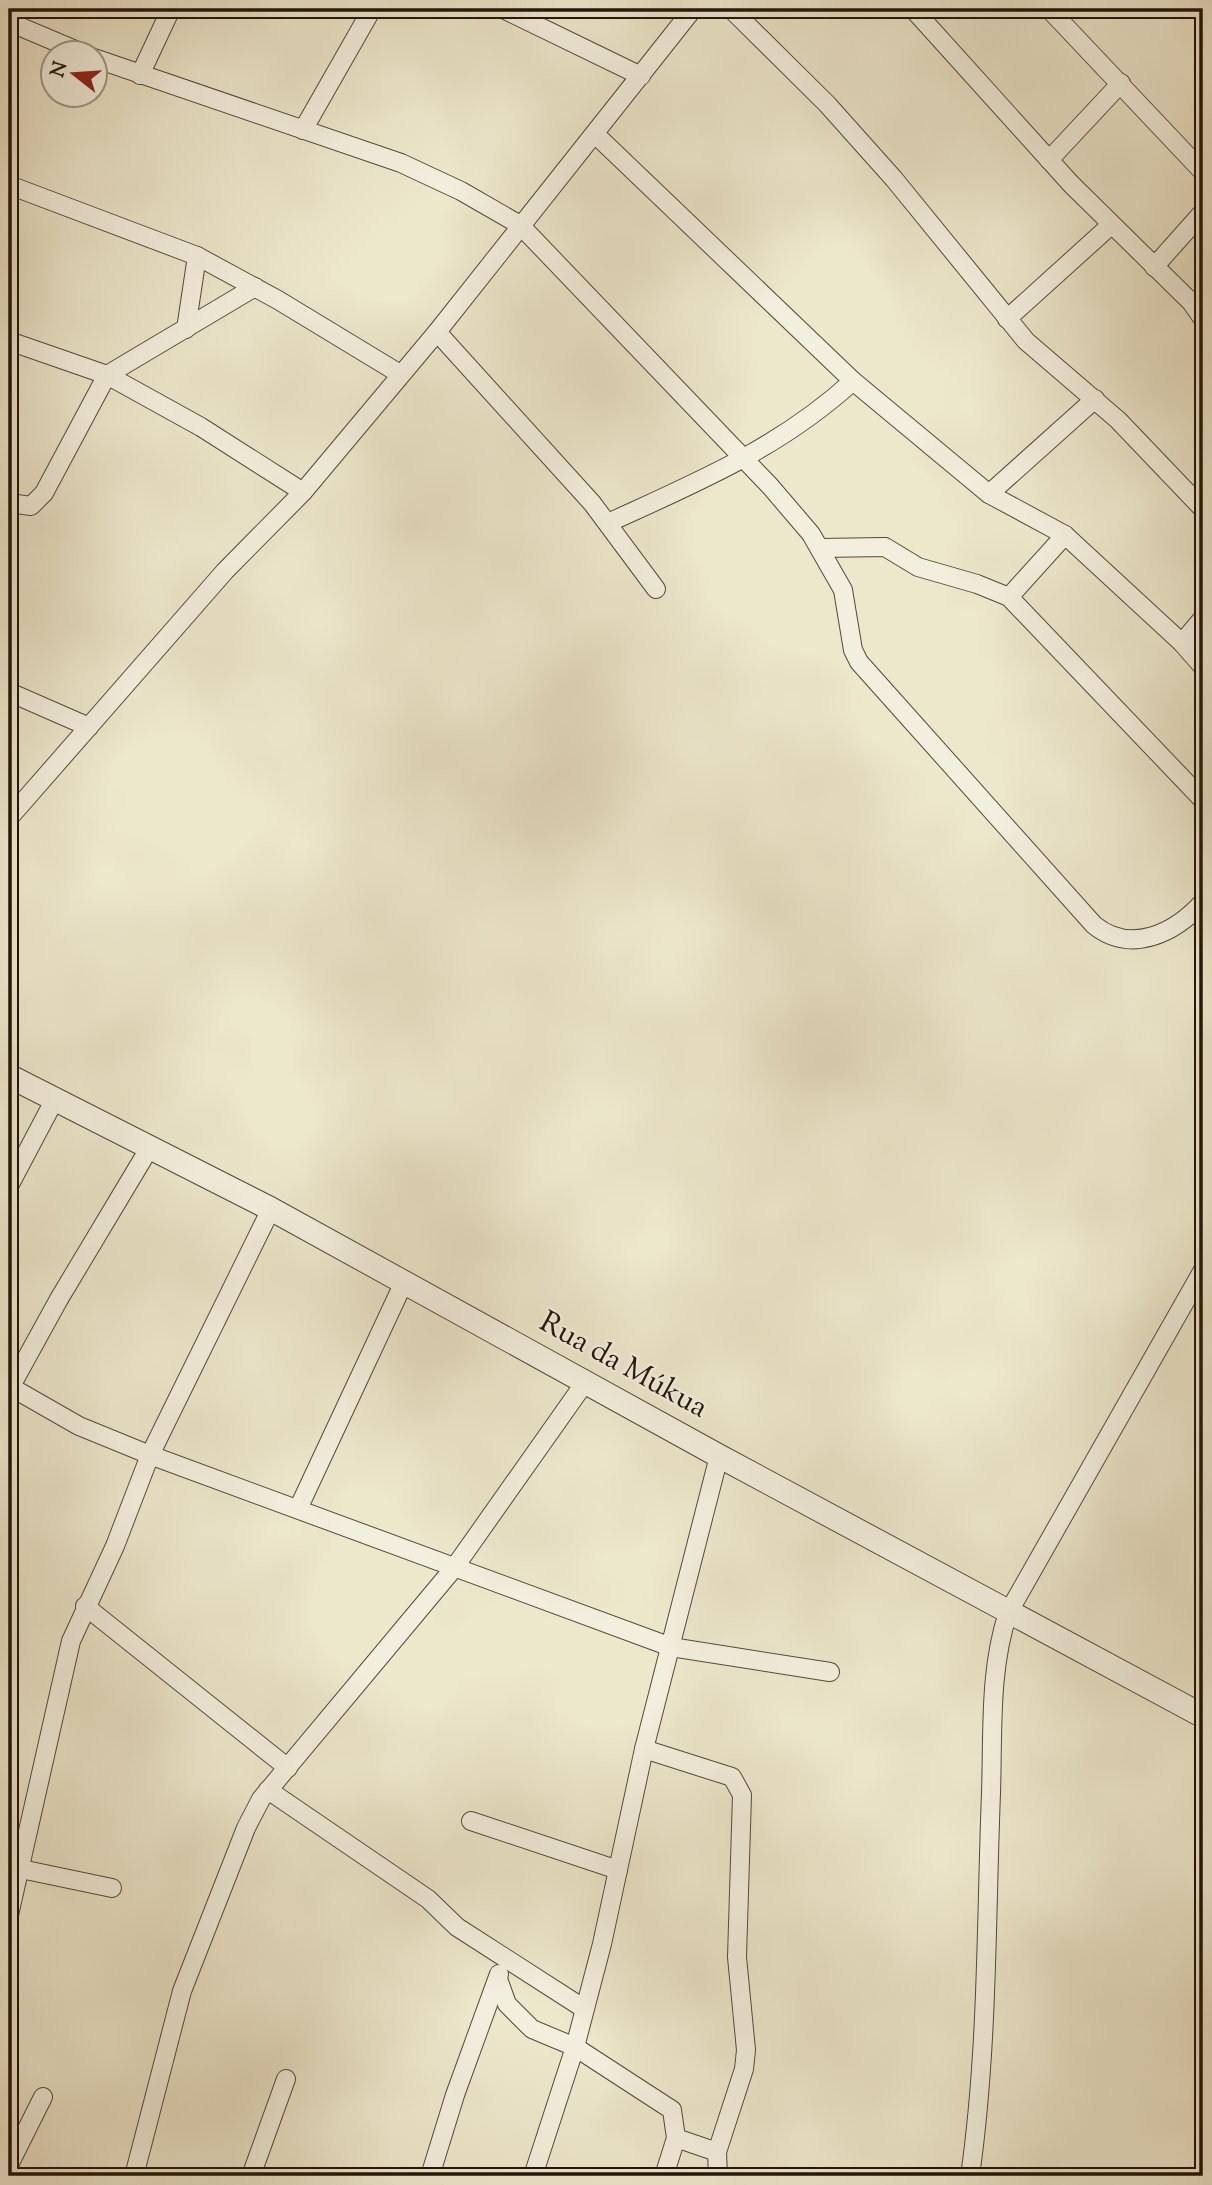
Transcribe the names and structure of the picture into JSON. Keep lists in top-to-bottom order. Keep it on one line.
{"streets":{"street":["Rua da Múkua"]},"north":"left"}
